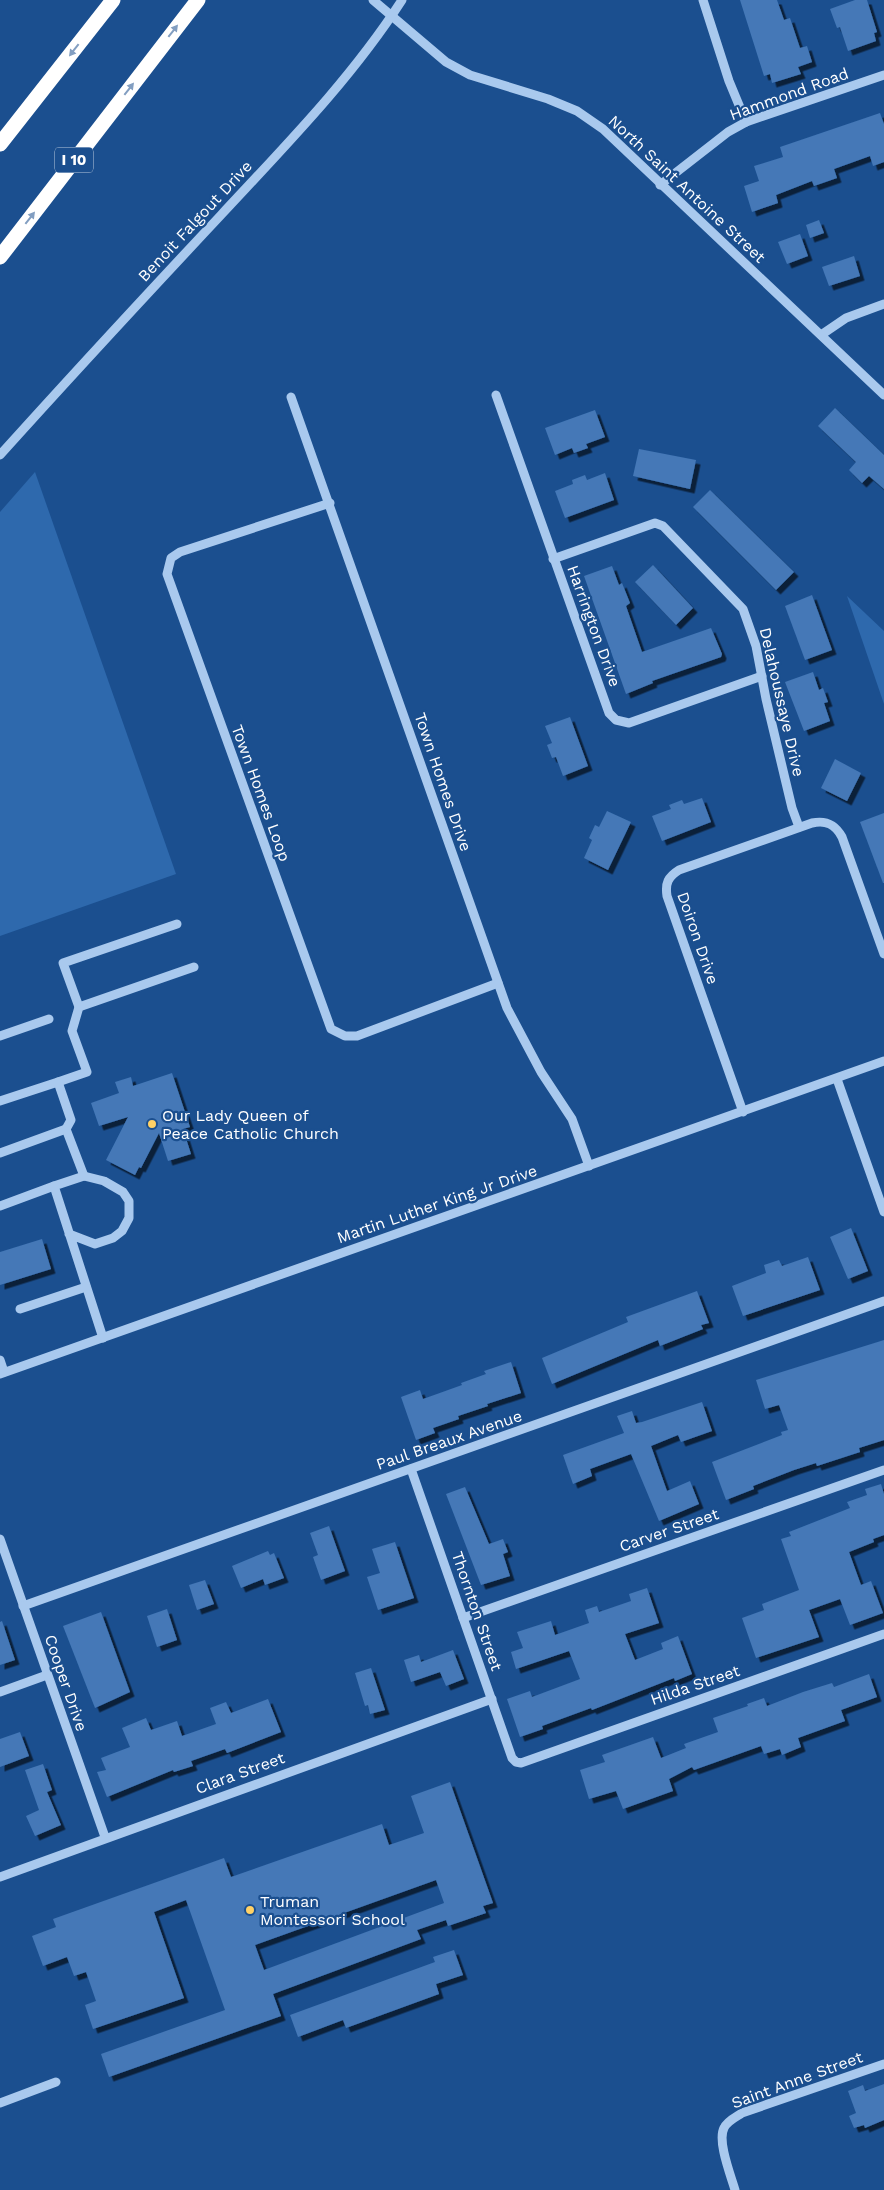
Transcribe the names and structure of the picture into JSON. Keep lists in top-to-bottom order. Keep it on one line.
{"streets":{"highway":["I 10"],"street":["Hammond Road","North Saint Antoine Street","Benoit Falgout Drive","Harrington Drive","Delahoussaye Drive","Town Homes Drive","Town Homes Loop","Doiron Drive","Martin Luther King Jr Drive","Paul Breaux Avenue","Carver Street","Thornton Street","Cooper Drive","Hilda Street","Clara Street","Saint Anne Street"]},"crossings":[["Hammond Road","North Saint Antoine Street"],["North Saint Antoine Street","Benoit Falgout Drive"],["Harrington Drive","Delahoussaye Drive"],["Delahoussaye Drive","Doiron Drive"],["Town Homes Drive","Town Homes Loop"],["Town Homes Drive","Martin Luther King Jr Drive"],["Doiron Drive","Martin Luther King Jr Drive"],["Paul Breaux Avenue","Thornton Street"],["Paul Breaux Avenue","Cooper Drive"],["Carver Street","Thornton Street"],["Thornton Street","Hilda Street"],["Thornton Street","Clara Street"],["Cooper Drive","Clara Street"]],"places":["Our Lady Queen of Peace Catholic Church","Truman Montessori School"]}
